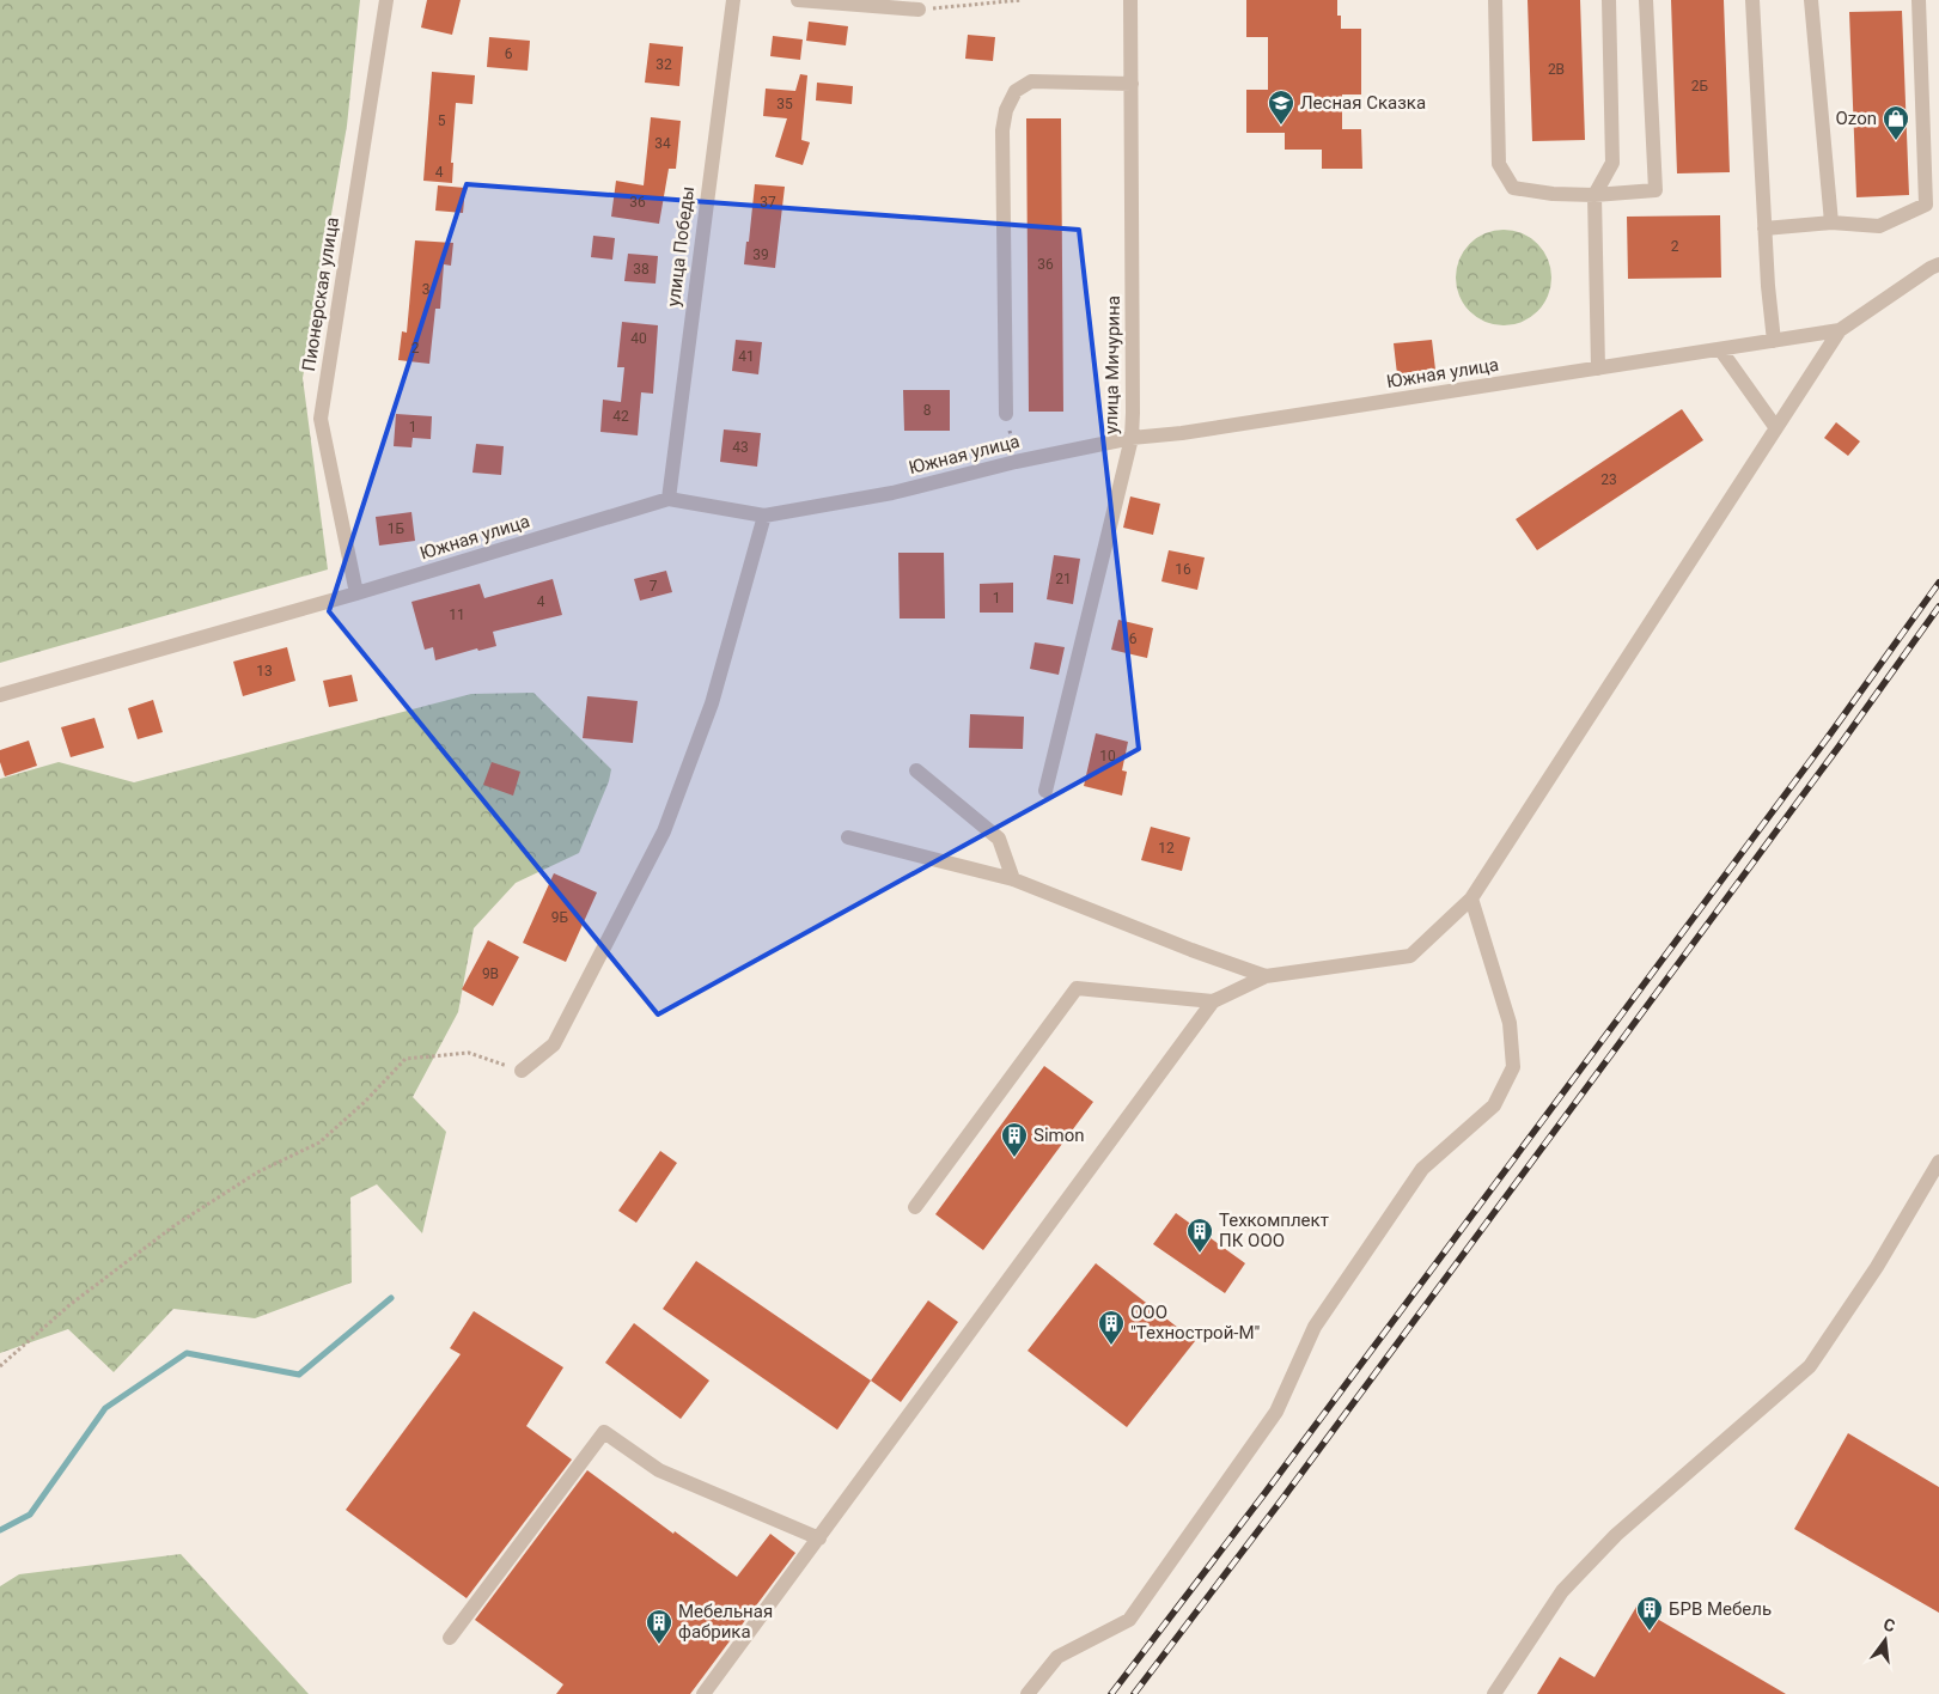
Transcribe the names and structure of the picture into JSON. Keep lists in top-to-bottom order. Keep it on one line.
{"streets":{"street":["улица Победы","Пионерская улица","улица Мичурина","Южная улица"]},"crossings":[["улица Победы","Южная улица"],["Пионерская улица","Южная улица"],["улица Мичурина","Южная улица"]],"places":{"school or university":["Лесная Сказка"],"shop":["Ozon"],"building":["Simon","Техкомплект ПК ООО","ООО \"Технострой-М\"","БРВ Мебель","Мебельная фабрика"]},"house_numbers":["6","32","2В","2Б","35","5","34","4","36","37","2","39","36","38","3","40","2","41","8","42","1","43","23","1Б","16","21","7","1","4","11","6","13","10","12","9Б","9В"],"north":"top"}
